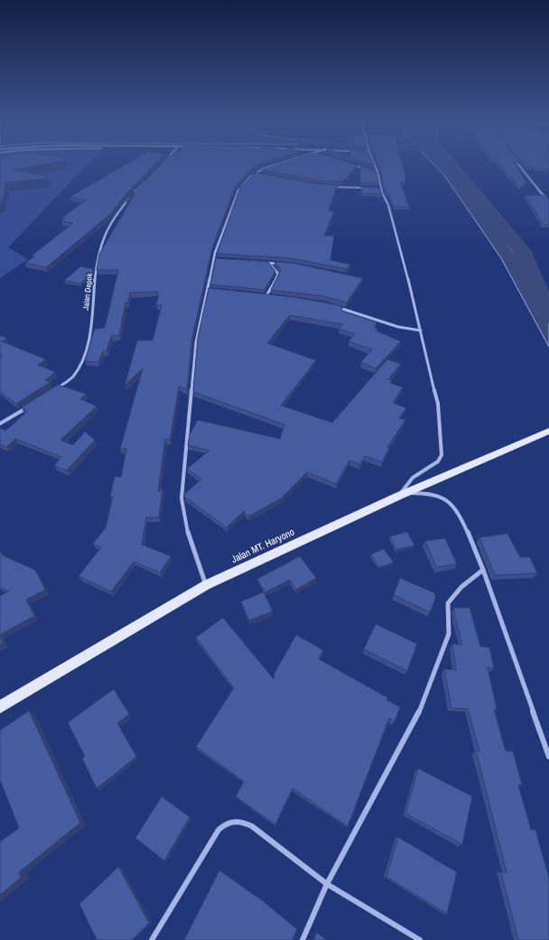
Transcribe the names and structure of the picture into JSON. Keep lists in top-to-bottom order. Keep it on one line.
{"streets":{"main road":["Jalan MT. Haryono"],"street":["Jalan Depok"]}}
